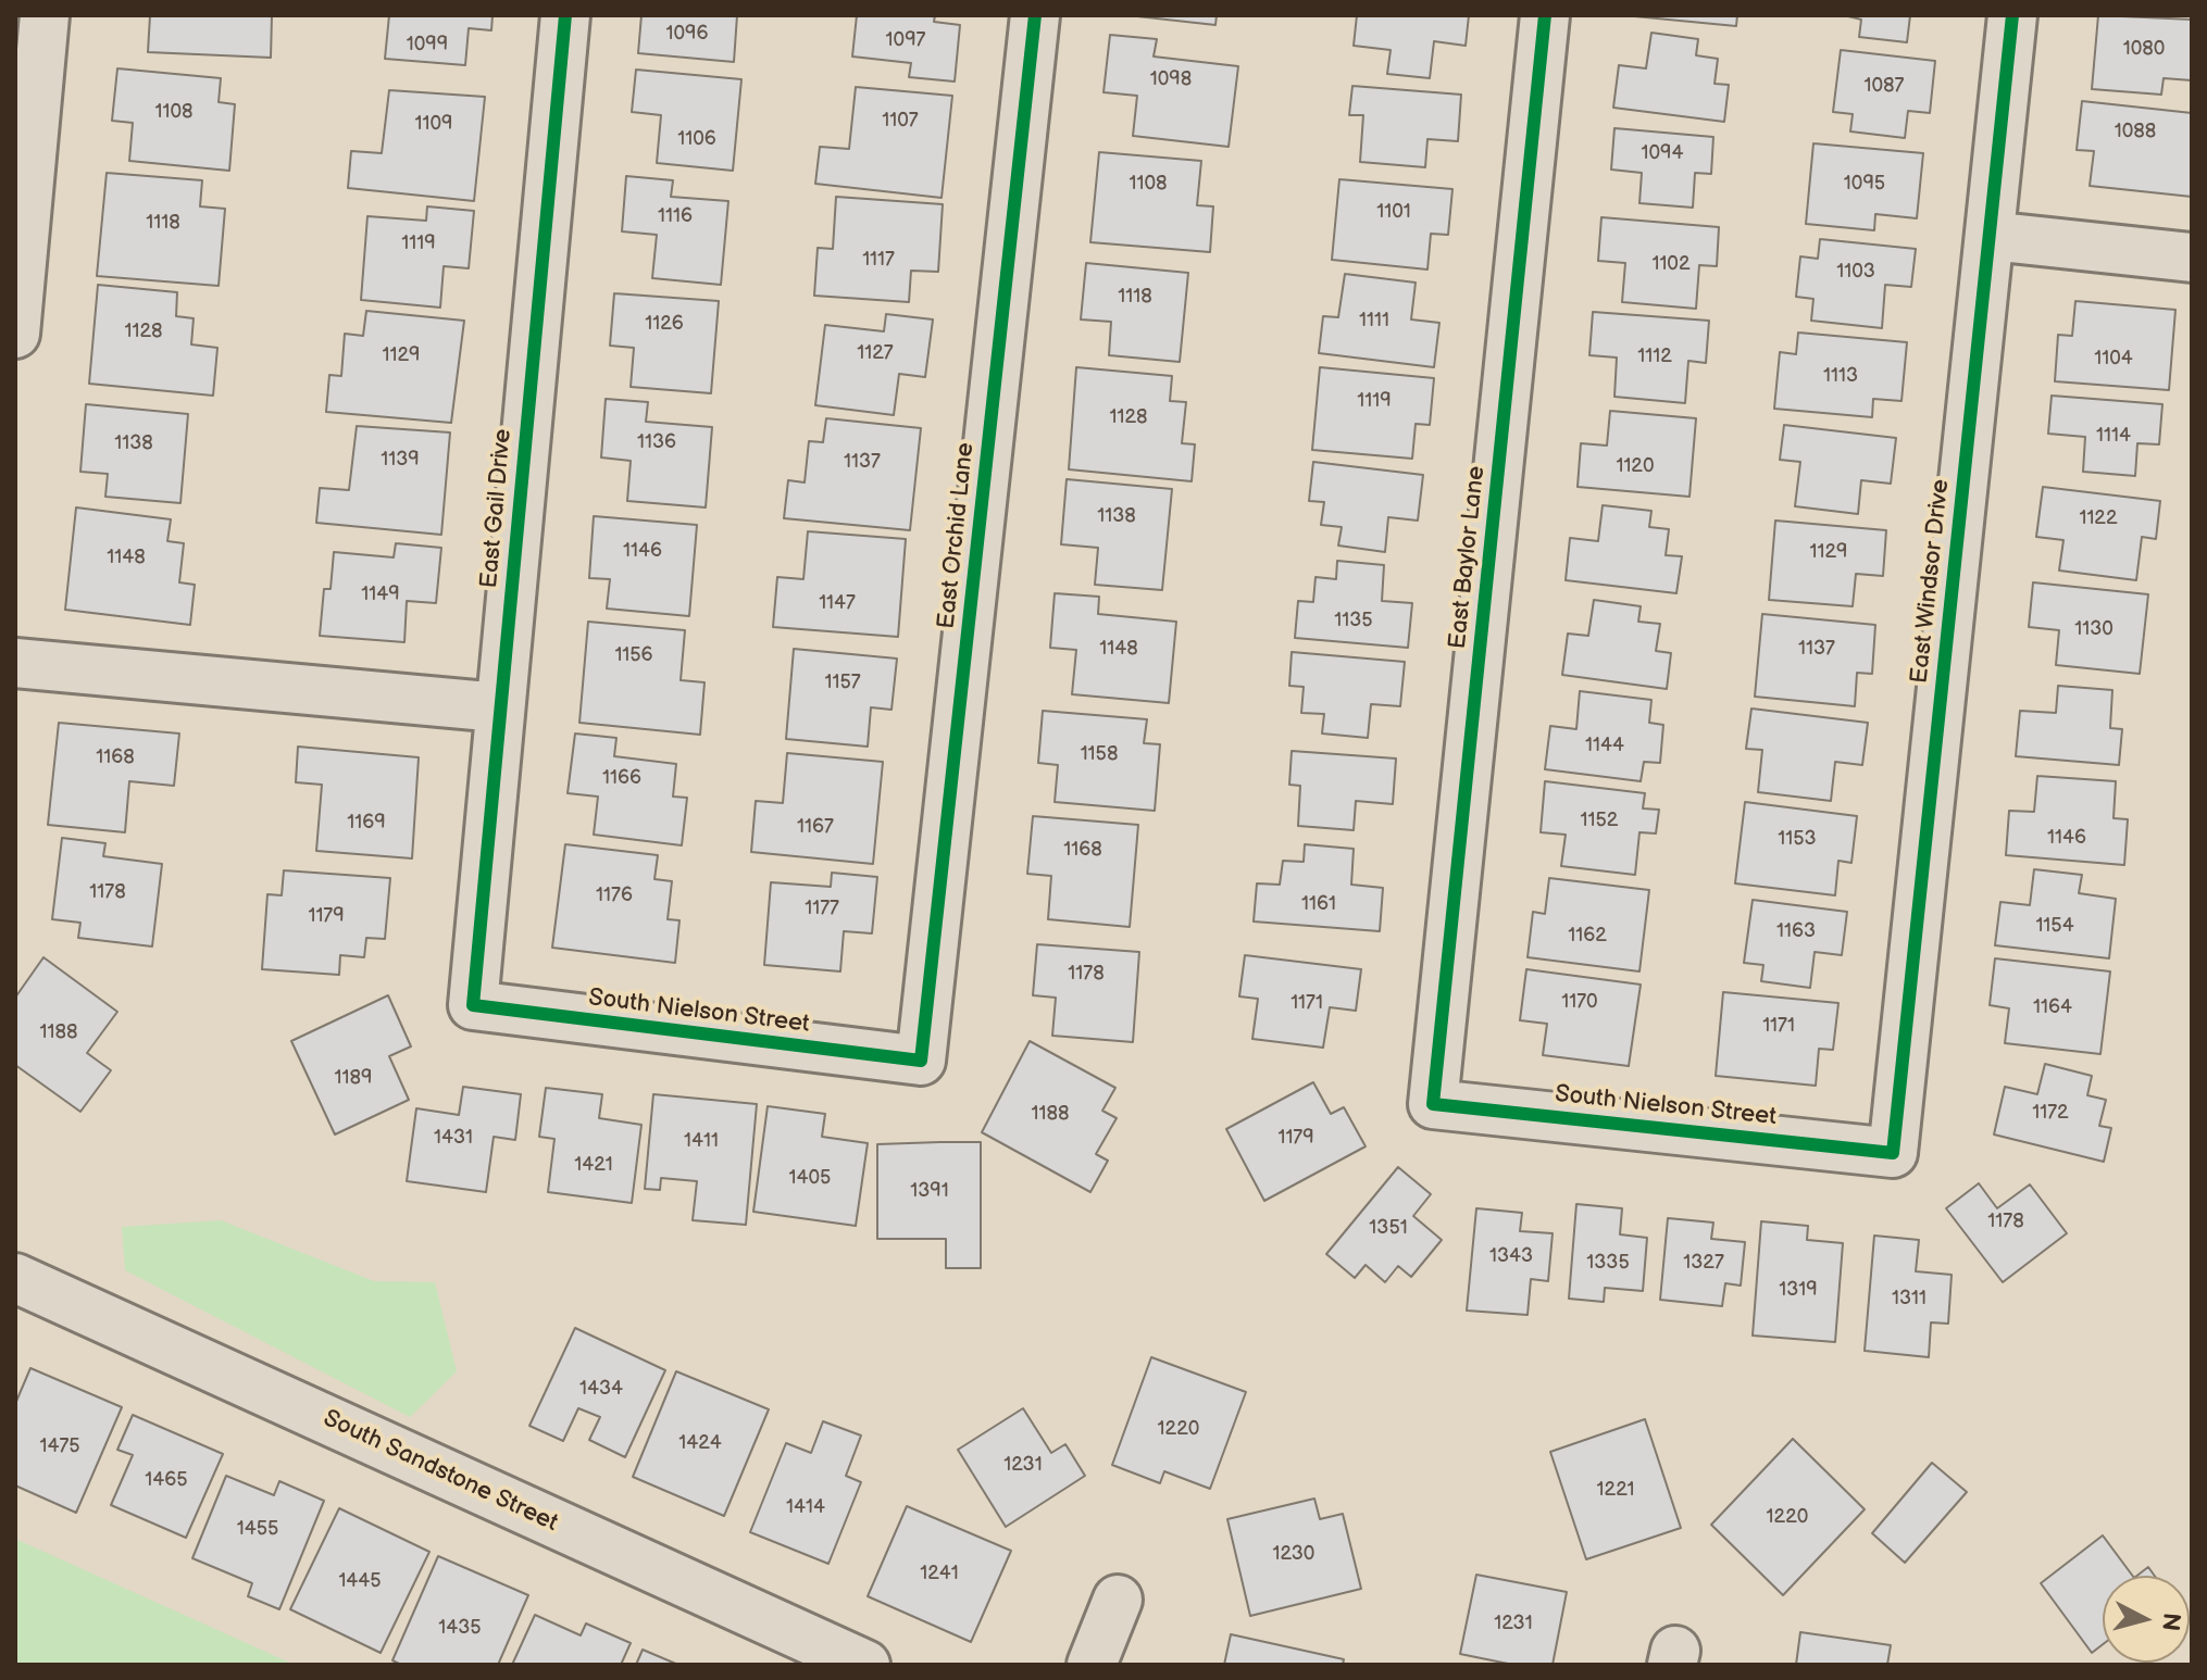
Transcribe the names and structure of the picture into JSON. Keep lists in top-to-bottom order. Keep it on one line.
{"streets":{"street":["East Gail Drive","East Orchid Lane","East Baylor Lane","East Windsor Drive","South Nielson Street","South Sandstone Street"]},"crossings":[["East Gail Drive","South Nielson Street"],["East Orchid Lane","South Nielson Street"],["East Baylor Lane","South Nielson Street"],["East Windsor Drive","South Nielson Street"]],"house_numbers":["1096","1097","1099","1080","1098","1087","1108","1107","1109","1088","1106","1094","1108","1095","1101","1116","1118","1119","1117","1102","1103","1118","1111","1126","1128","1127","1129","1112","1104","1113","1119","1128","1114","1136","1138","1139","1137","1120","1138","1122","1146","1129","1148","1149","1147","1135","1130","1148","1137","1156","1157","1144","1158","1168","1166","1152","1169","1167","1146","1153","1168","1178","1176","1161","1177","1179","1154","1163","1162","1178","1170","1171","1164","1171","1188","1189","1172","1188","1431","1179","1411","1421","1405","1391","1178","1351","1343","1335","1327","1319","1311","1434","1220","1424","1475","1231","1465","1221","1414","1220","1455","1230","1241","1445","1231","1435"],"north":"right"}
